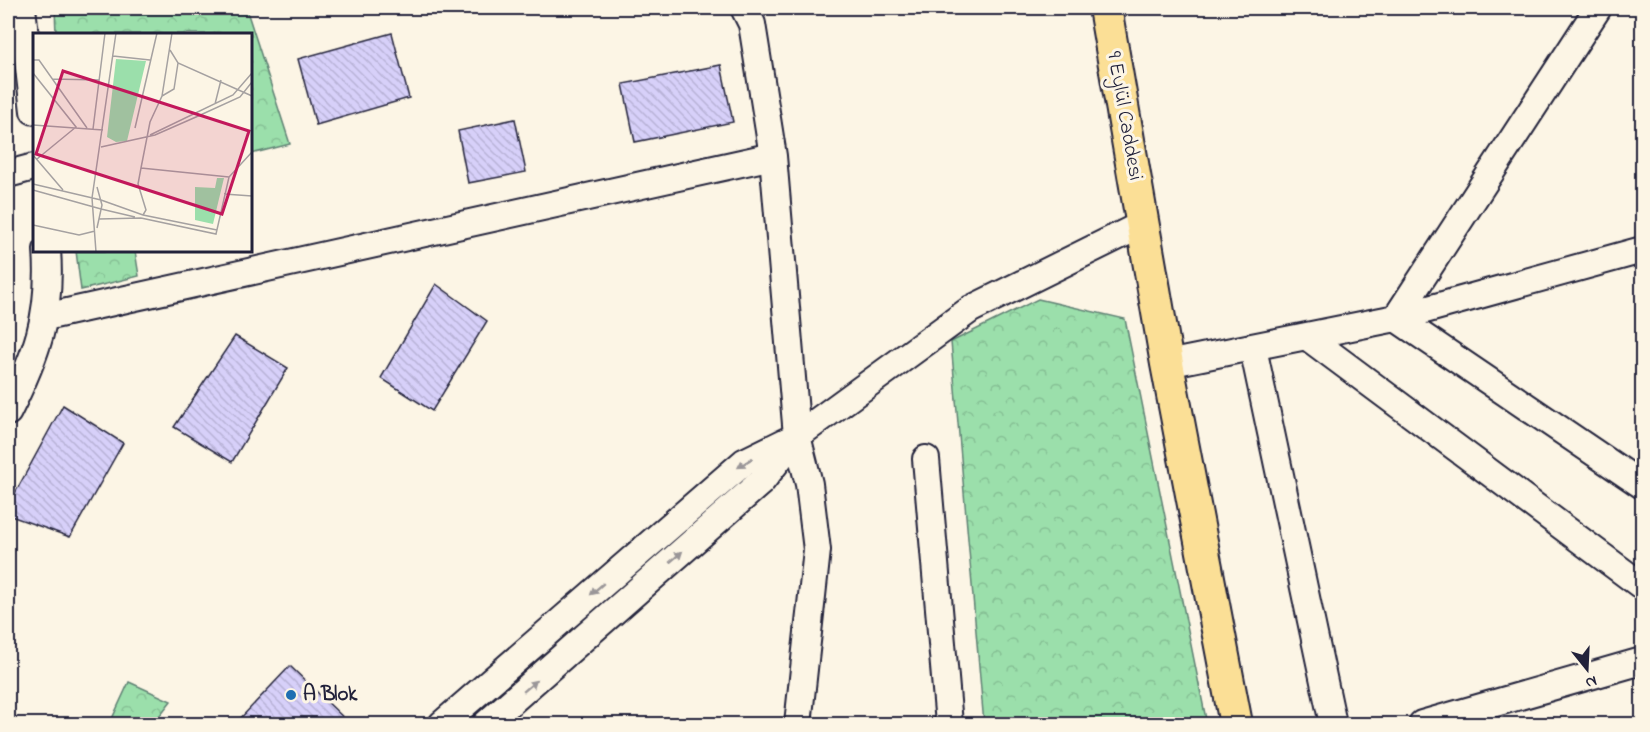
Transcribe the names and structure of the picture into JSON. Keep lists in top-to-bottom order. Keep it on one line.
{"streets":{"main road":["9 Eylül Caddesi"]},"places":["A Blok"],"north":"bottom"}
